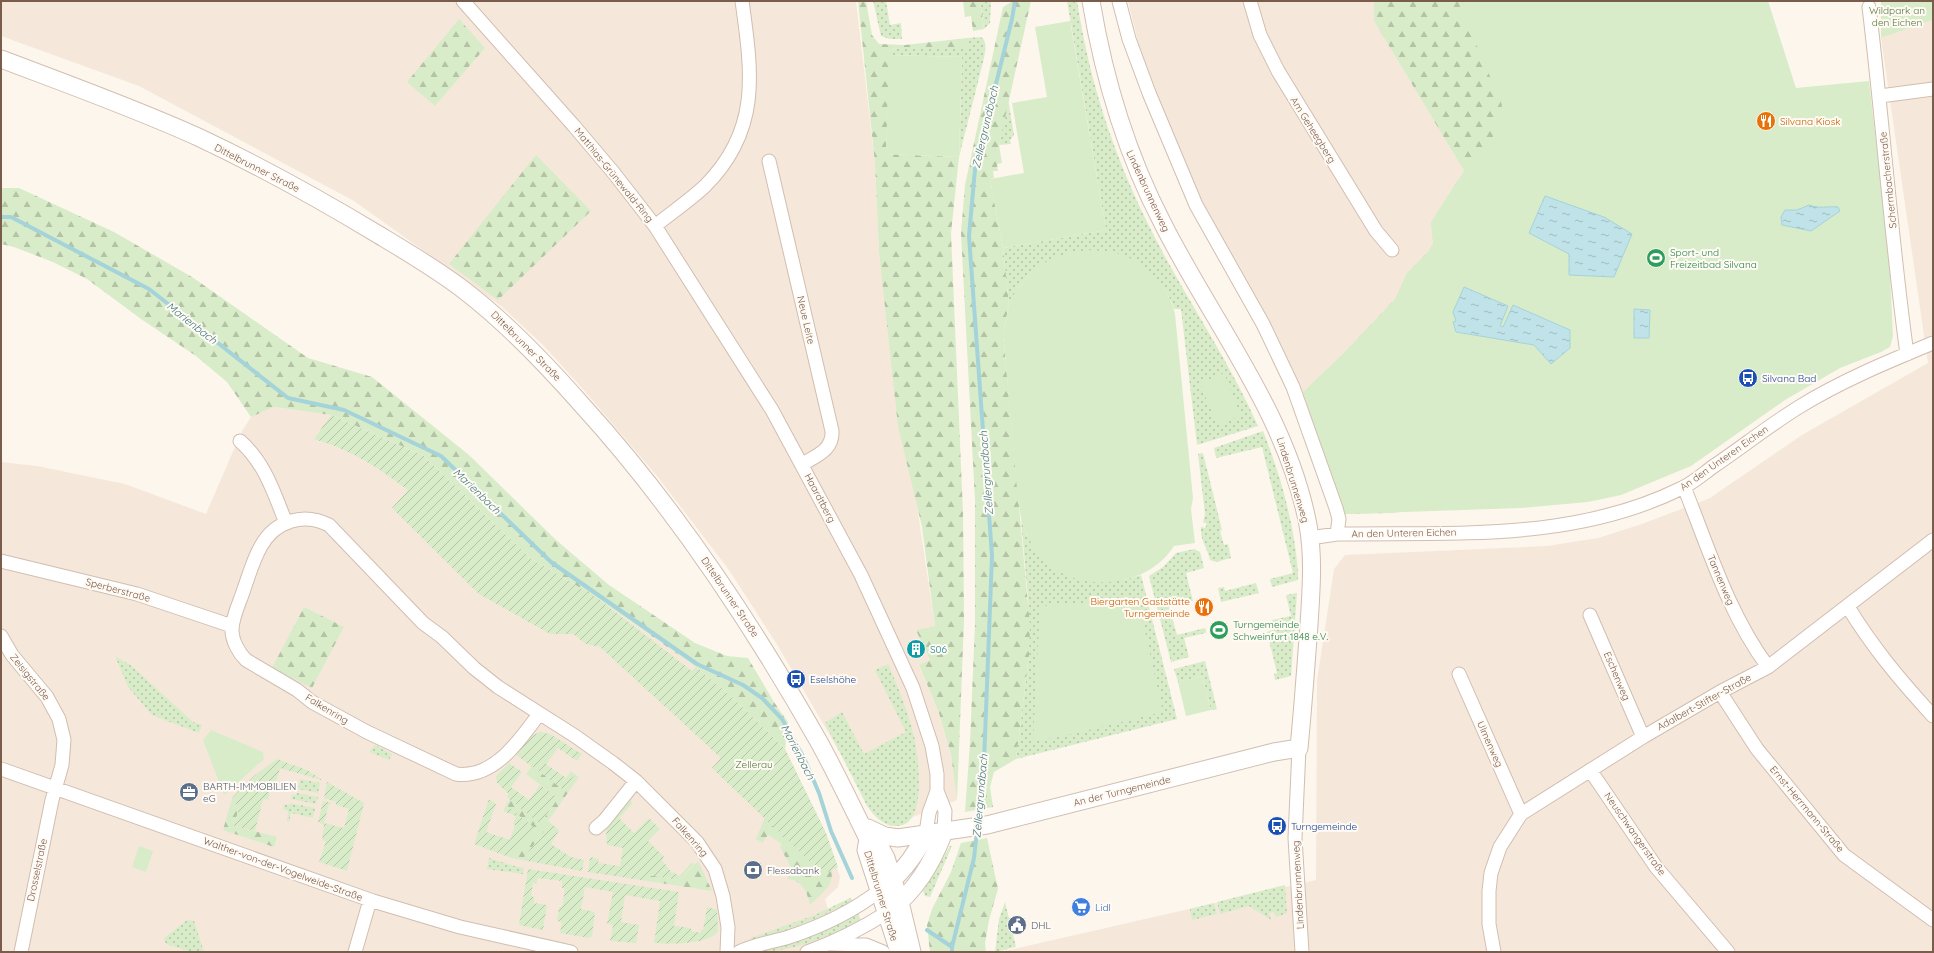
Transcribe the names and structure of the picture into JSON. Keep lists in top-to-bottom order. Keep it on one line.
{"streets":{"street":["Am Geheegberg","Dittelbrunner Straße","Matthias-Grünewald-Ring","Schermbacherstraße","Lindenbrunnenweg","Neue Leite","An den Unteren Eichen","Haardtberg","Tannenweg","Sperberstraße","Eschenweg","Zeisigstraße","Adalbert-Stifter-Straße","Falkenring","Ulmenweg","An der Turngemeinde","Ernst-Herrmann-Straße","Neuschwangerstraße","Walther-von-der-Vogelweide-Straße","Drosselstraße"]},"crossings":[["Dittelbrunner Straße","An der Turngemeinde"],["Matthias-Grünewald-Ring","Haardtberg"],["Schermbacherstraße","An den Unteren Eichen"],["Lindenbrunnenweg","An den Unteren Eichen"],["Lindenbrunnenweg","An der Turngemeinde"],["Neue Leite","Haardtberg"],["An den Unteren Eichen","Tannenweg"],["Haardtberg","An der Turngemeinde"],["Tannenweg","Adalbert-Stifter-Straße"],["Sperberstraße","Falkenring"],["Eschenweg","Adalbert-Stifter-Straße"],["Zeisigstraße","Walther-von-der-Vogelweide-Straße"],["Zeisigstraße","Drosselstraße"],["Adalbert-Stifter-Straße","Ulmenweg"],["Adalbert-Stifter-Straße","Ernst-Herrmann-Straße"],["Adalbert-Stifter-Straße","Neuschwangerstraße"],["Walther-von-der-Vogelweide-Straße","Drosselstraße"]],"water":["Zellergrundbach","Marienbach"],"parks":["Wildpark an den Eichen","Zellerau"],"places":{"restaurant":["Silvana Kiosk","Biergarten Gaststätte Turngemeinde"],"sports":["Sport- und Freizeitbad Silvana","Turngemeinde Schweinfurt 1848 e.V."],"bus stop":["Silvana Bad","Eselshöhe","Turngemeinde"],"building":["S06"],"office":["BARTH-IMMOBILIEN eG"],"bank":["Flessabank"],"supermarket":["Lidl"],"public building":["DHL"]}}
